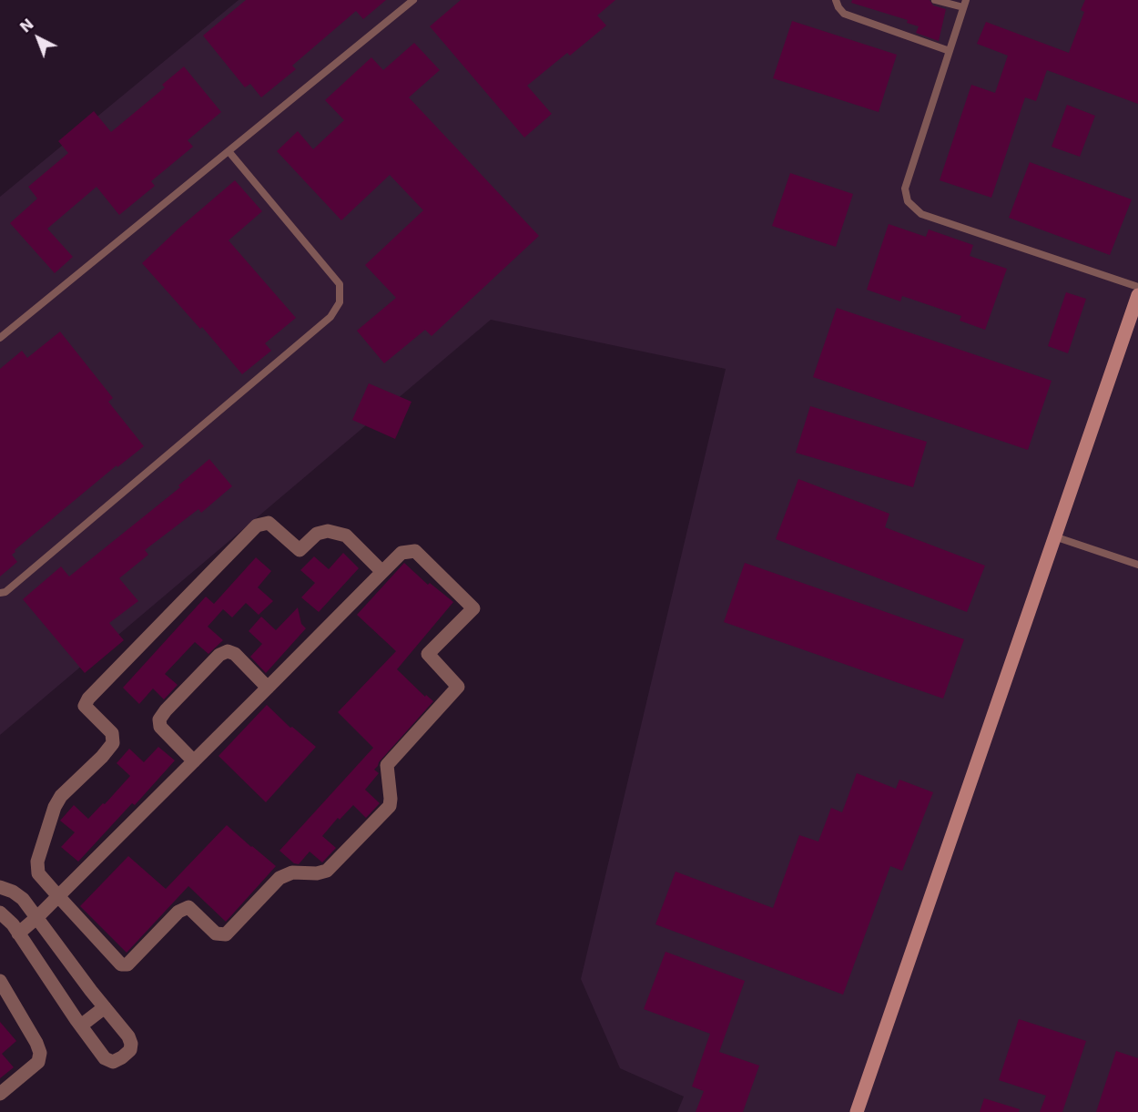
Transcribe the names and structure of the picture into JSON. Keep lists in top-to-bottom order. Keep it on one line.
{"north":"top left"}
